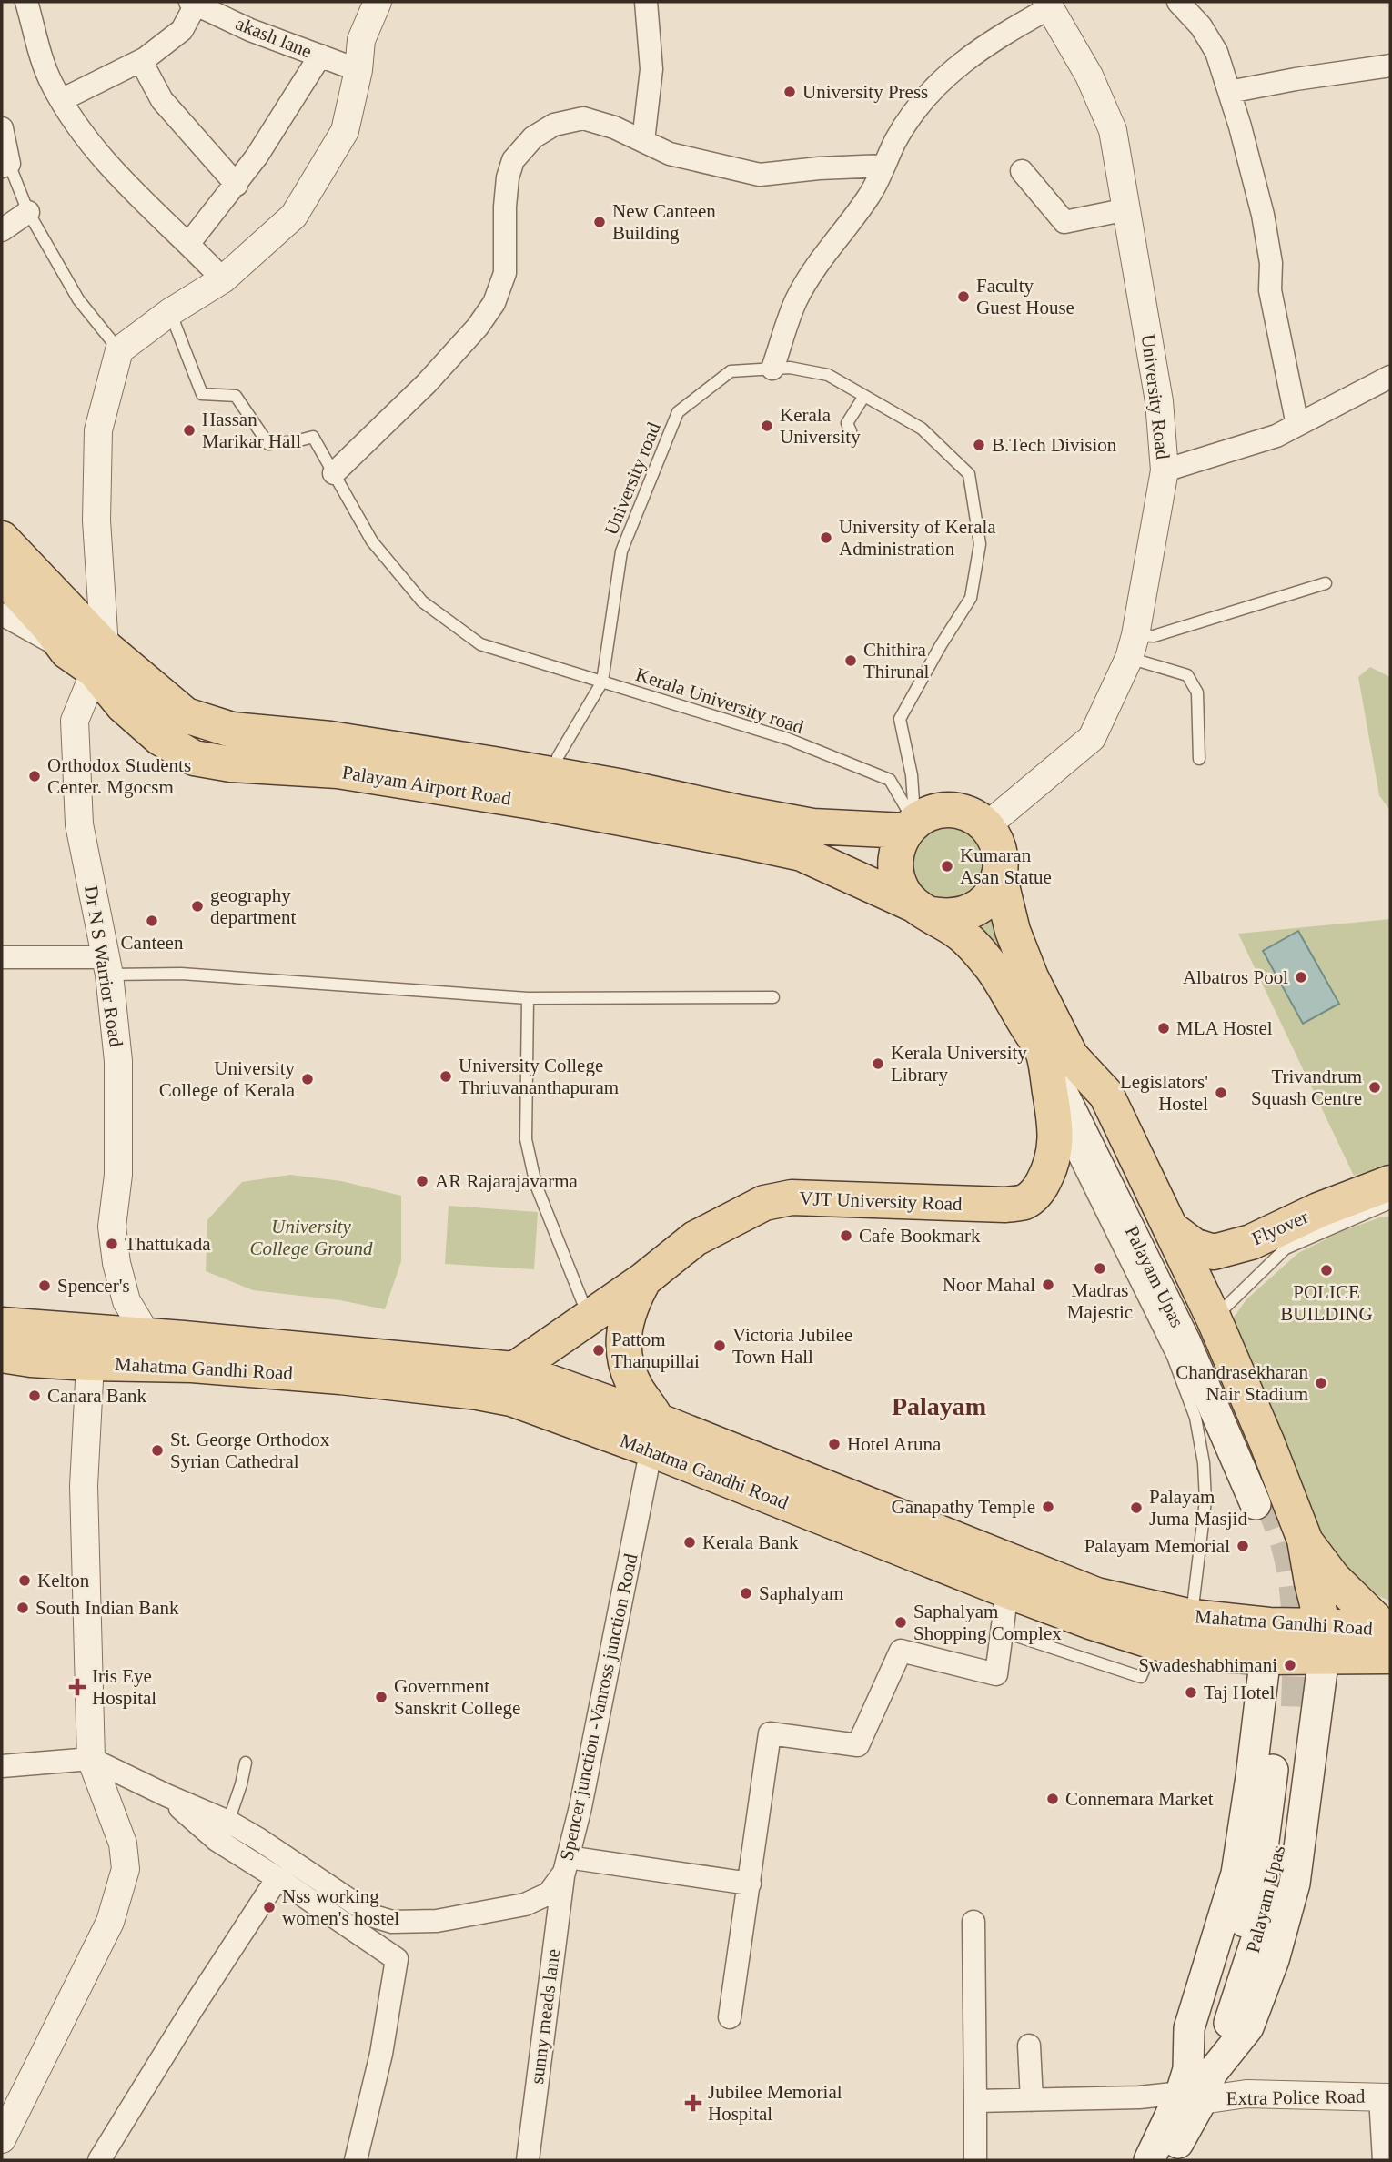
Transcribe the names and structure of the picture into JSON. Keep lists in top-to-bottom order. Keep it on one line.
{"streets":{"main road":["Palayam Airport Road","VJT University Road","Flyover","Palayam Upas","Mahatma Gandhi Road"],"street":["akash lane","University Road","Dr N S Warrior Road","Spencer junction -Vanross junction Road","sunny meads lane","Extra Police Road"],"lane":["University road","Kerala University road"]},"crossings":[["University Road","Kerala University road"],["University Road","Palayam Airport Road"],["University road","Kerala University road"],["Kerala University road","Palayam Airport Road"],["Palayam Airport Road","Dr N S Warrior Road"],["Palayam Airport Road","VJT University Road"],["Palayam Airport Road","Palayam Upas"],["Dr N S Warrior Road","Mahatma Gandhi Road"],["VJT University Road","Palayam Upas"],["VJT University Road","Mahatma Gandhi Road"],["Palayam Upas","Extra Police Road"],["Mahatma Gandhi Road","Spencer junction -Vanross junction Road"],["Spencer junction -Vanross junction Road","sunny meads lane"]],"districts":["Palayam"],"parks":["University College Ground"],"places":{"other":["University Press","New Canteen Building","Faculty Guest House","Kerala University","Hassan Marikar Hall","B.Tech Division","University of Kerala Administration","Chithira Thirunal","Orthodox Students Center. Mgocsm","Kumaran Asan Statue","geography department","Canteen","Albatros Pool","MLA Hostel","Kerala University Library","University College Thriuvananthapuram","University College of Kerala","Trivandrum Squash Centre","Legislators' Hostel","AR Rajarajavarma","Cafe Bookmark","Thattukada","Madras Majestic","POLICE BUILDING","Noor Mahal","Spencer's","Victoria Jubilee Town Hall","Pattom Thanupillai","Chandrasekharan Nair Stadium","Canara Bank","Hotel Aruna","St. George Orthodox Syrian Cathedral","Ganapathy Temple","Palayam Juma Masjid","Kerala Bank","Palayam Memorial","Kelton","Saphalyam","South Indian Bank","Saphalyam Shopping Complex","Swadeshabhimani","Taj Hotel","Government Sanskrit College","Connemara Market","Nss working women's hostel"],"health":["Iris Eye Hospital","Jubilee Memorial Hospital"]}}
